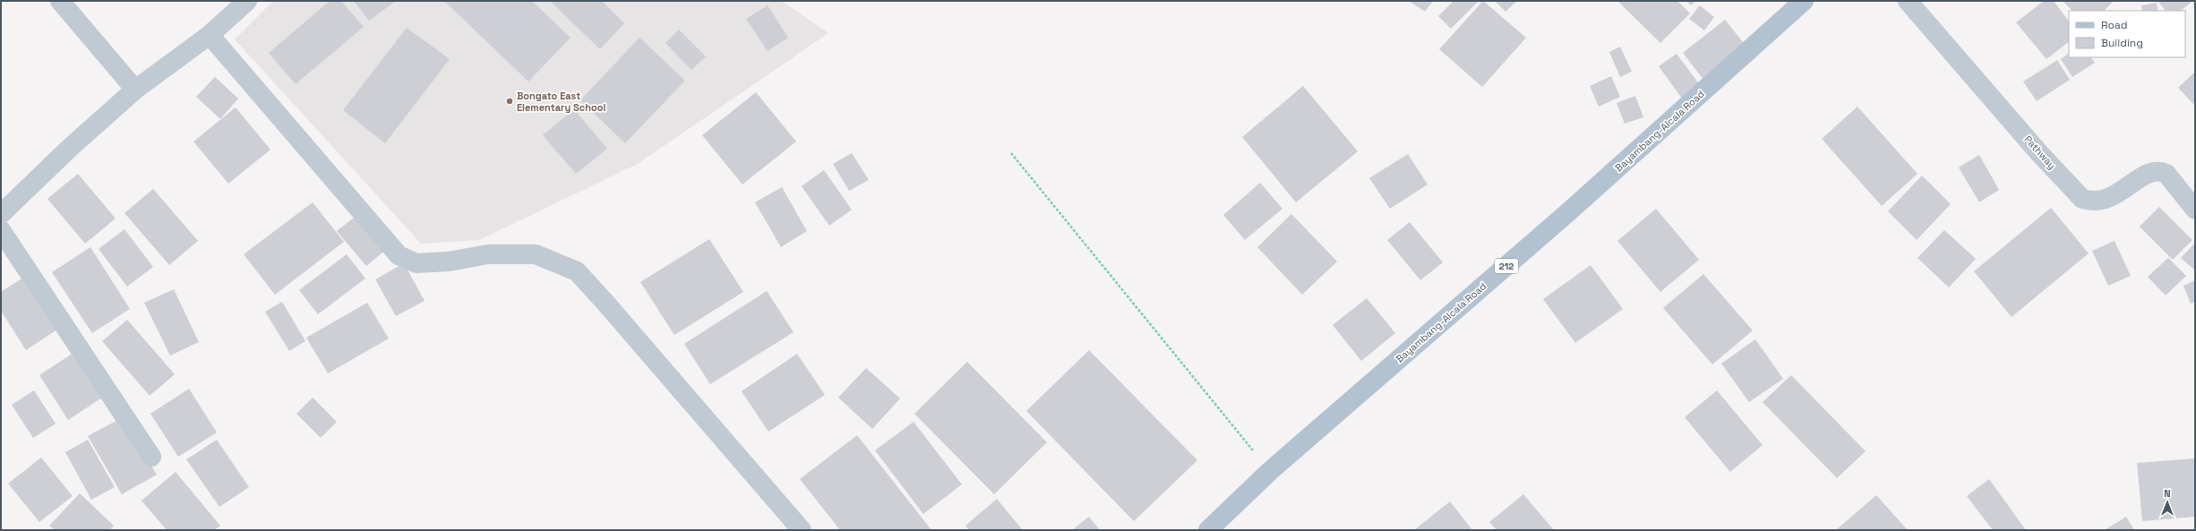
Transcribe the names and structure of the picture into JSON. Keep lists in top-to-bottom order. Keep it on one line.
{"streets":{"main road":["Bayambang-Alcala Road","212"],"street":["Pathway"]},"places":["Bongato East Elementary School"],"legend":["Road","Building"],"north":"top"}
